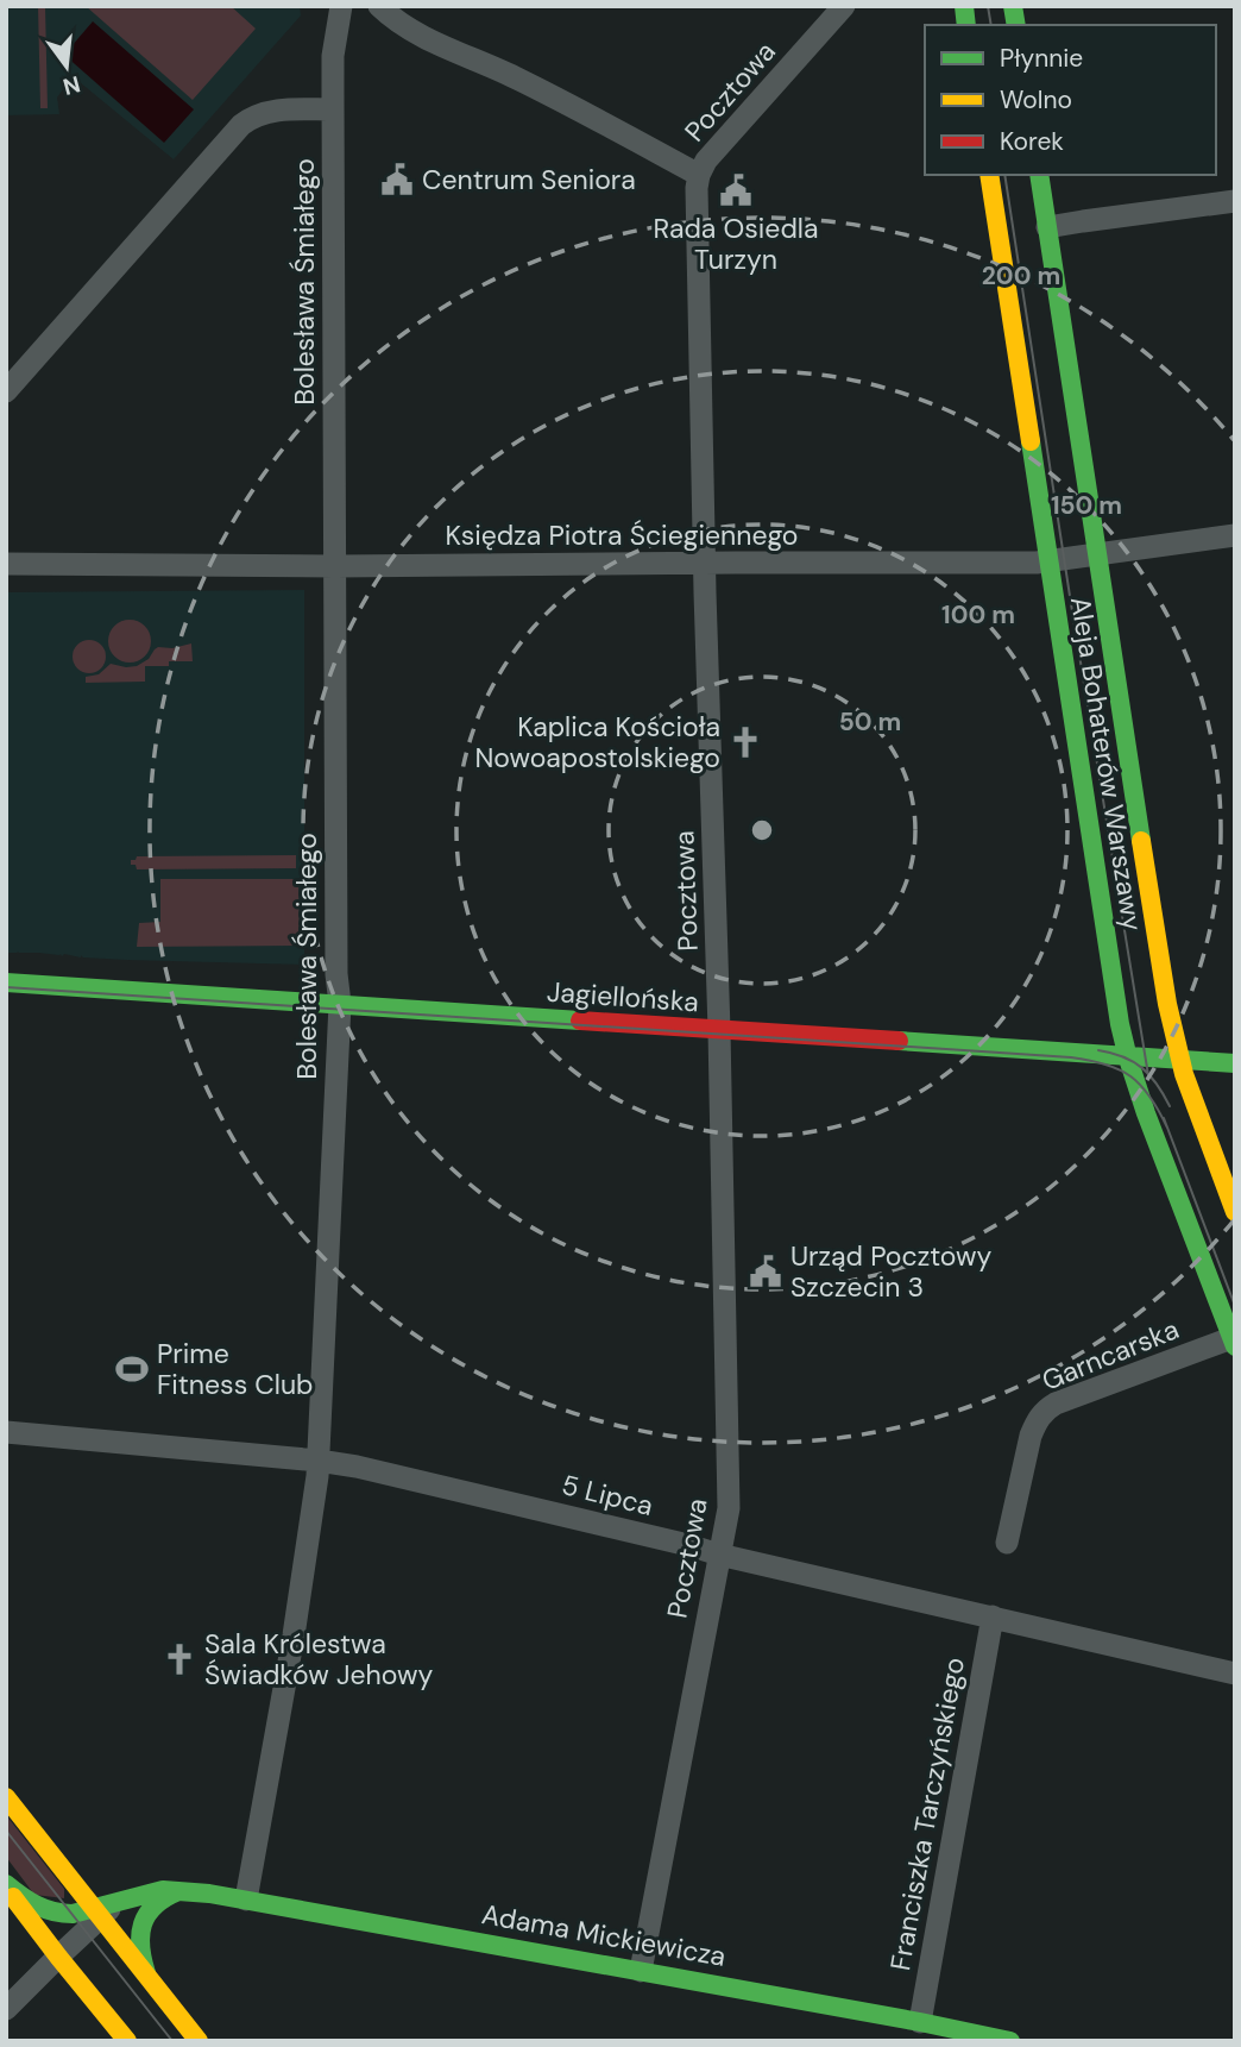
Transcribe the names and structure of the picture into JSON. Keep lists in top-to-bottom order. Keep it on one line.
{"streets":{"street":["Pocztowa","Bolesława Śmiałego","Księdza Piotra Ściegiennego","Aleja Bohaterów Warszawy","Jagiellońska","Garncarska","5 Lipca","Franciszka Tarczyńskiego","Adama Mickiewicza"]},"crossings":[["Pocztowa","Księdza Piotra Ściegiennego"],["Pocztowa","Jagiellońska"],["Pocztowa","5 Lipca"],["Pocztowa","Adama Mickiewicza"],["Bolesława Śmiałego","Księdza Piotra Ściegiennego"],["Bolesława Śmiałego","Jagiellońska"],["Bolesława Śmiałego","5 Lipca"],["Bolesława Śmiałego","Adama Mickiewicza"],["Księdza Piotra Ściegiennego","Aleja Bohaterów Warszawy"],["Aleja Bohaterów Warszawy","Jagiellońska"],["Aleja Bohaterów Warszawy","Garncarska"],["5 Lipca","Franciszka Tarczyńskiego"],["Franciszka Tarczyńskiego","Adama Mickiewicza"]],"places":{"public building":["Centrum Seniora","Rada Osiedla Turzyn","Urząd Pocztowy Szczecin 3"],"church":["Kaplica Kościoła Nowoapostolskiego","Sala Królestwa Świadków Jehowy"],"sports":["Prime Fitness Club"]},"legend":["Płynnie","Wolno","Korek"],"north":"bottom","rings":["200 m","150 m","100 m","50 m"]}
